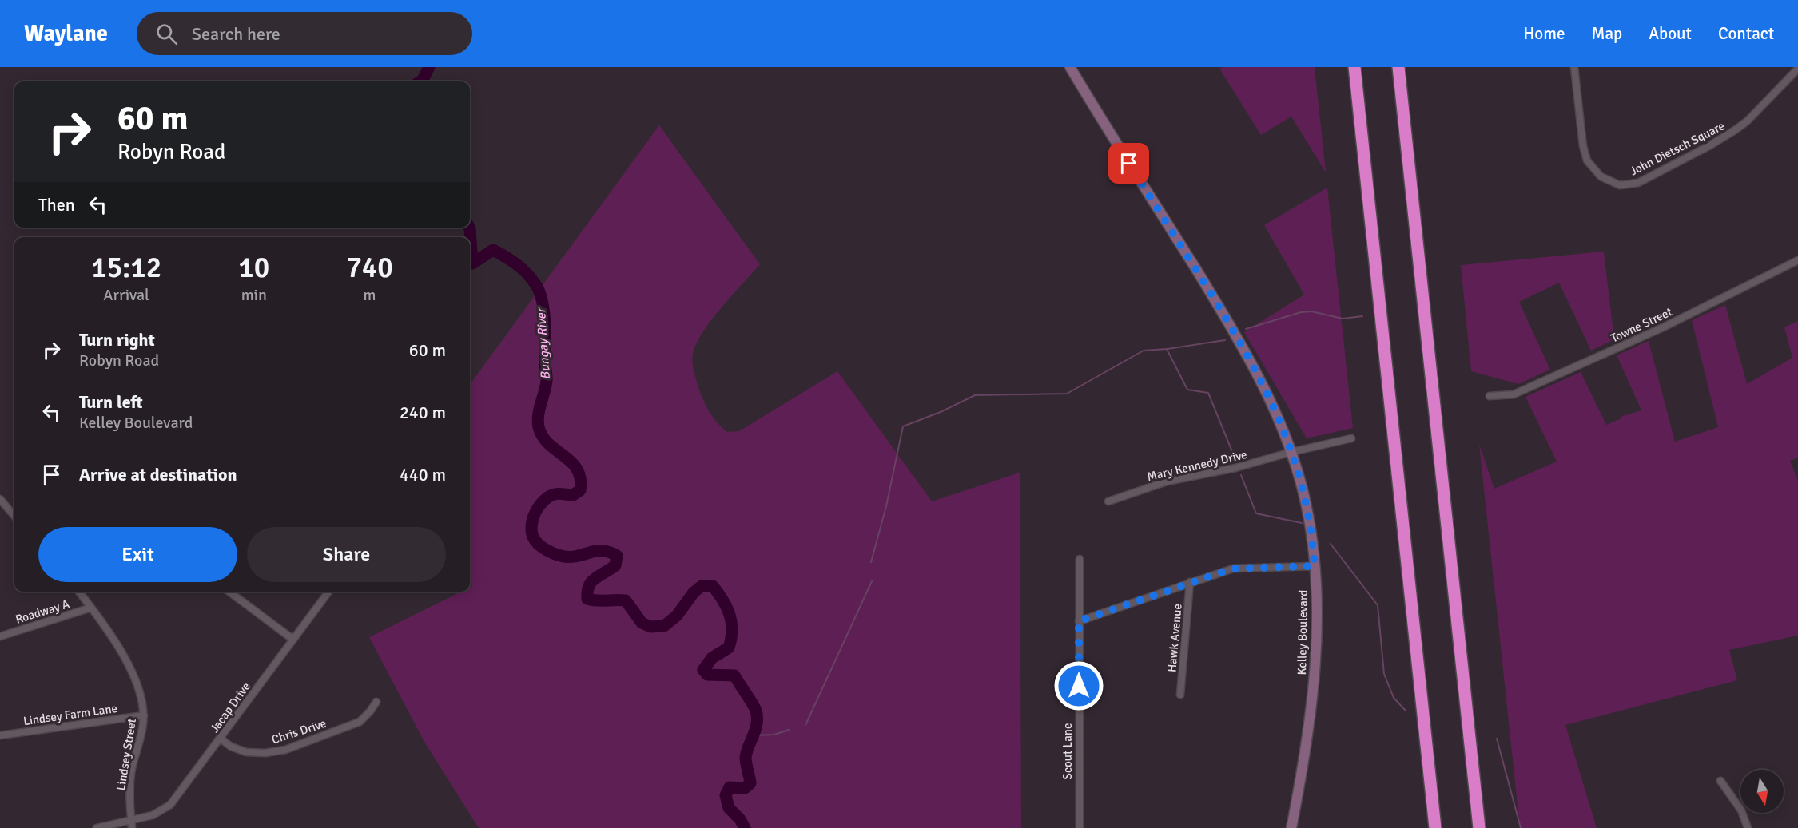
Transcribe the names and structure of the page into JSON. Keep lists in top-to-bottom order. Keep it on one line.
{"streets":{"main road":["Kelley Boulevard"],"street":["John Dietsch Square","Towne Street","Mary Kennedy Drive","Roadway A","Hawk Avenue","Jacap Drive","Lindsey Farm Lane","Chris Drive","Scout Lane","Lindsey Street"]},"crossings":[["Mary Kennedy Drive","Kelley Boulevard"],["Roadway A","Lindsey Street"],["Jacap Drive","Chris Drive"],["Jacap Drive","Lindsey Street"],["Lindsey Farm Lane","Lindsey Street"]],"water":["Bungay River"],"north":"bottom","page":{"header":"Waylane","search":"Search here","nav":["Home","Map","About","Contact"],"turn":["60 m","Robyn Road"],"then":"Then","eta":["15:12","Arrival","10","min","740","m"],"list":[{"name":"Turn right","note":"Robyn Road","value":"60 m"},{"name":"Turn left","note":"Kelley Boulevard","value":"240 m"},{"name":"Arrive at destination","value":"440 m"}],"buttons":["Exit","Share"]}}
